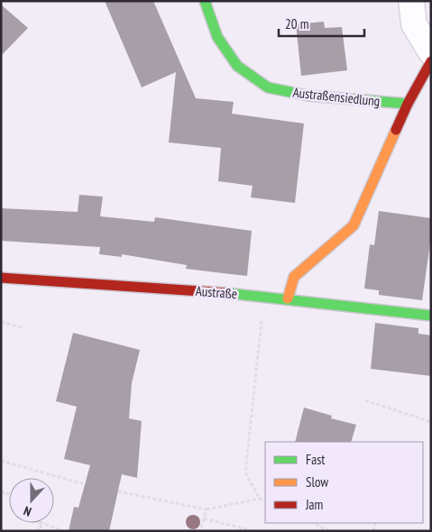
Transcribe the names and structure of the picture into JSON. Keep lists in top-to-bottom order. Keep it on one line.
{"streets":{"street":["Austraßensiedlung","Austraße"]},"legend":["Fast","Slow","Jam"],"scale_bar":"20 m","north":"bottom"}
